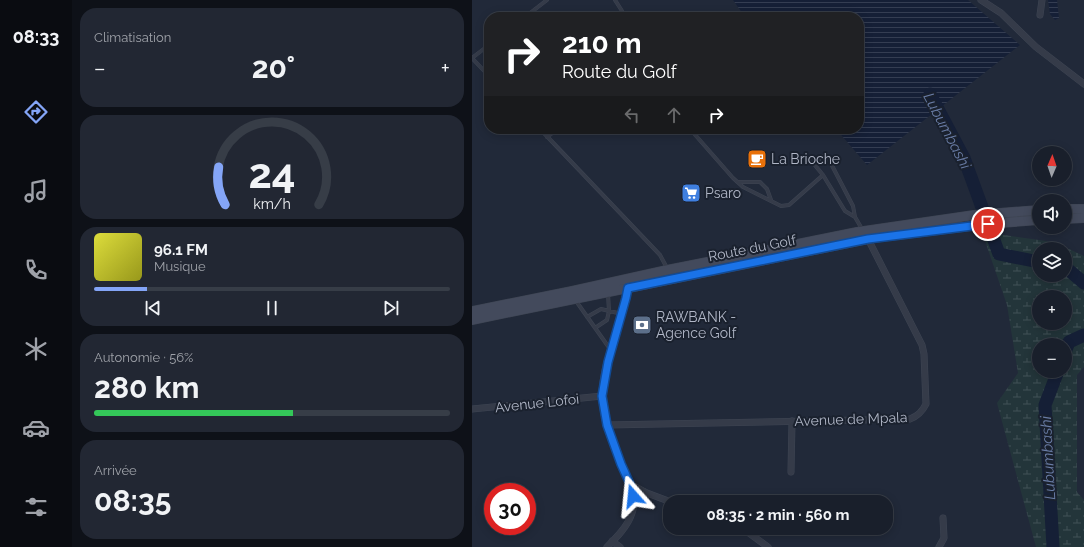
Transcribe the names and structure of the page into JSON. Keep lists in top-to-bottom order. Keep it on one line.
{"streets":{"main road":["Route du Golf"],"street":["Avenue Lofoi","Avenue de Mpala"]},"crossings":[["Route du Golf","Avenue de Mpala"]],"water":["Lubumbashi"],"places":{"cafe":["La Brioche"],"supermarket":["Psaro"],"bank":["RAWBANK - Agence Golf"]},"north":"top","page":{"tabs":"08:33","tile":["Climatisation",["Autonomie · 56%","280 km"],["Arrivée","08:35"]],"turn":["210 m","Route du Golf"],"heat":["−","20°","+"],"map_buttons":["+","−"],"song":["96.1 FM","Musique"],"limit":"30","trip":"08:35 · 2 min · 560 m","gauge":["24","km/h"]}}
